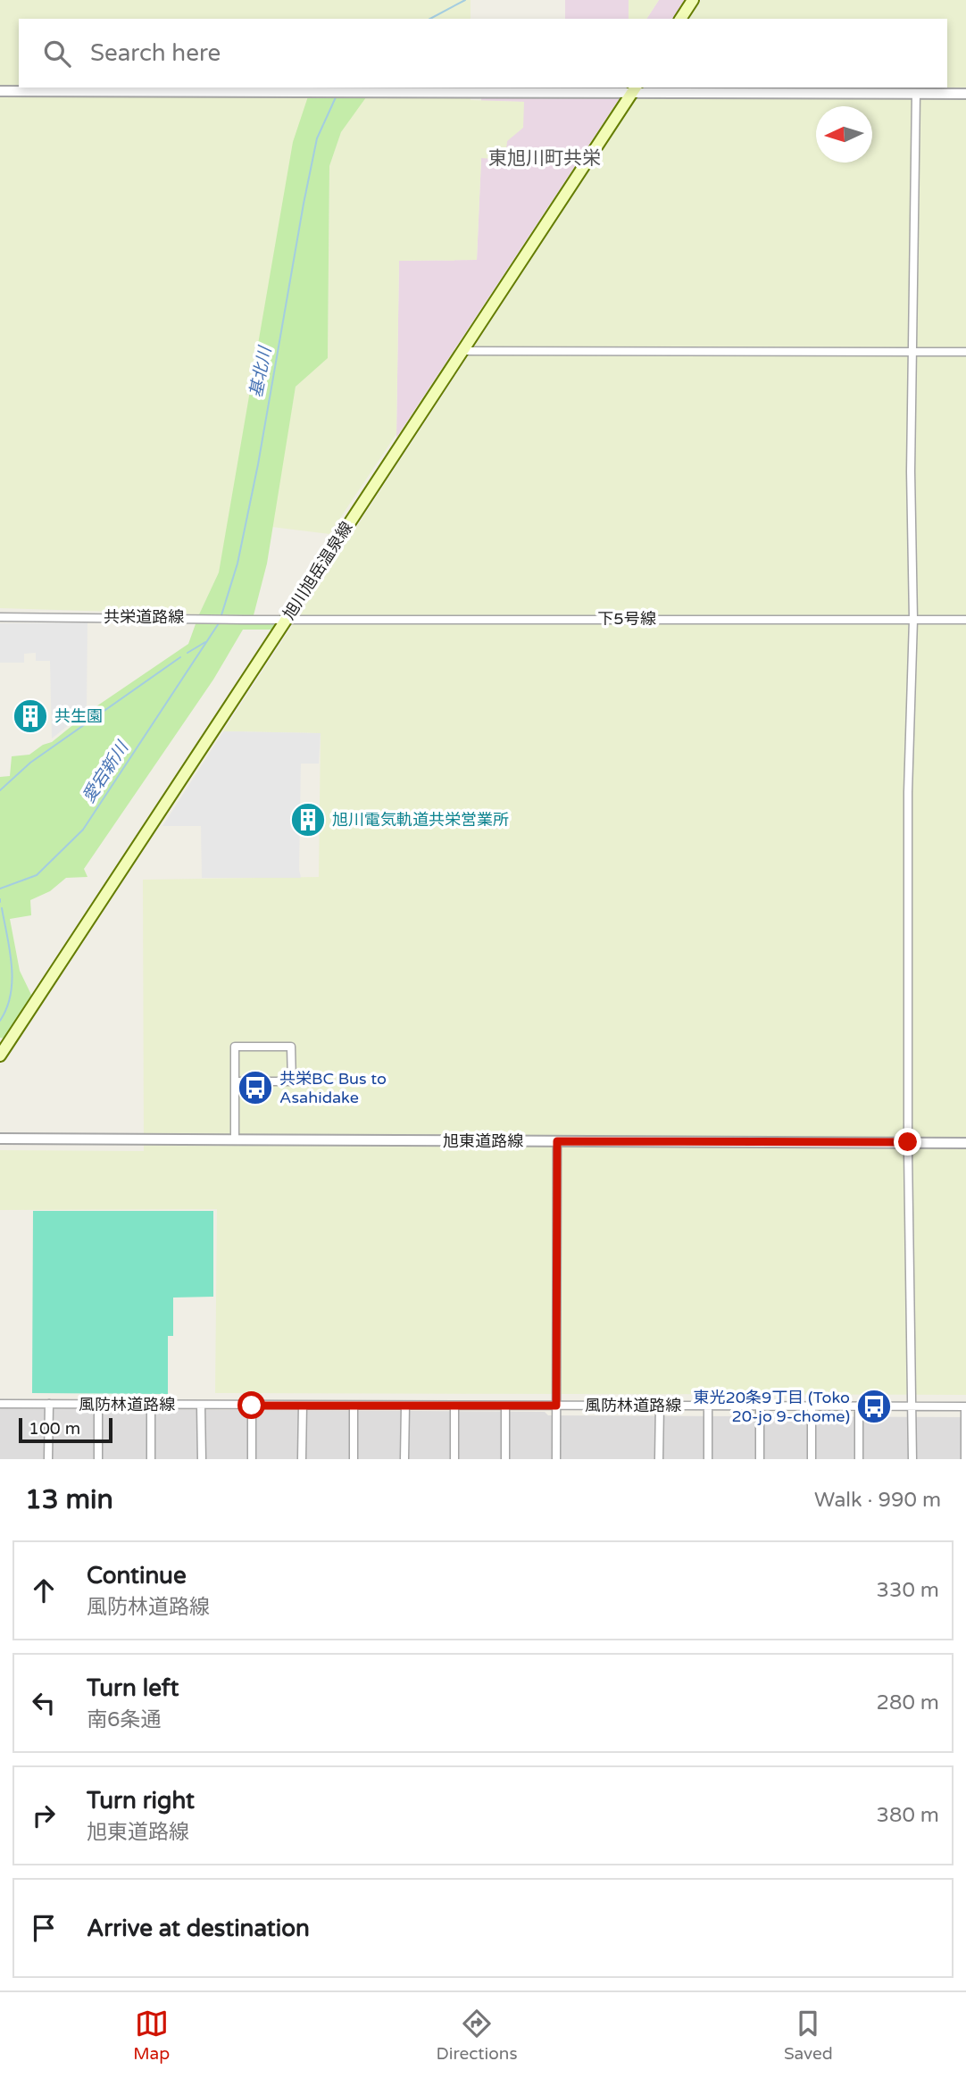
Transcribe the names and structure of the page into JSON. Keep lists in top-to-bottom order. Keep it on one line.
{"streets":{"main road":["旭川旭岳温泉線"],"street":["共栄道路線","下5号線","旭東道路線","風防林道路線"]},"crossings":[["旭川旭岳温泉線","共栄道路線"],["旭川旭岳温泉線","下5号線"],["共栄道路線","下5号線"]],"districts":["東旭川町共栄"],"water":["基北川","愛宕新川"],"places":{"building":["共生園","旭川電気軌道共栄営業所"],"bus stop":["共栄BC Bus to Asahidake","東光20条9丁目 (Toko 20-jo 9-chome)"]},"scale_bar":"100 m","north":"left","page":{"search":"Search here","scale":"100 m","heading":["13 min","Walk · 990 m"],"list":[["Continue","風防林道路線","330 m"],["Turn left","南6条通","280 m"],["Turn right","旭東道路線","380 m"],"Arrive at destination"],"nav":["Map","Directions","Saved"]}}
